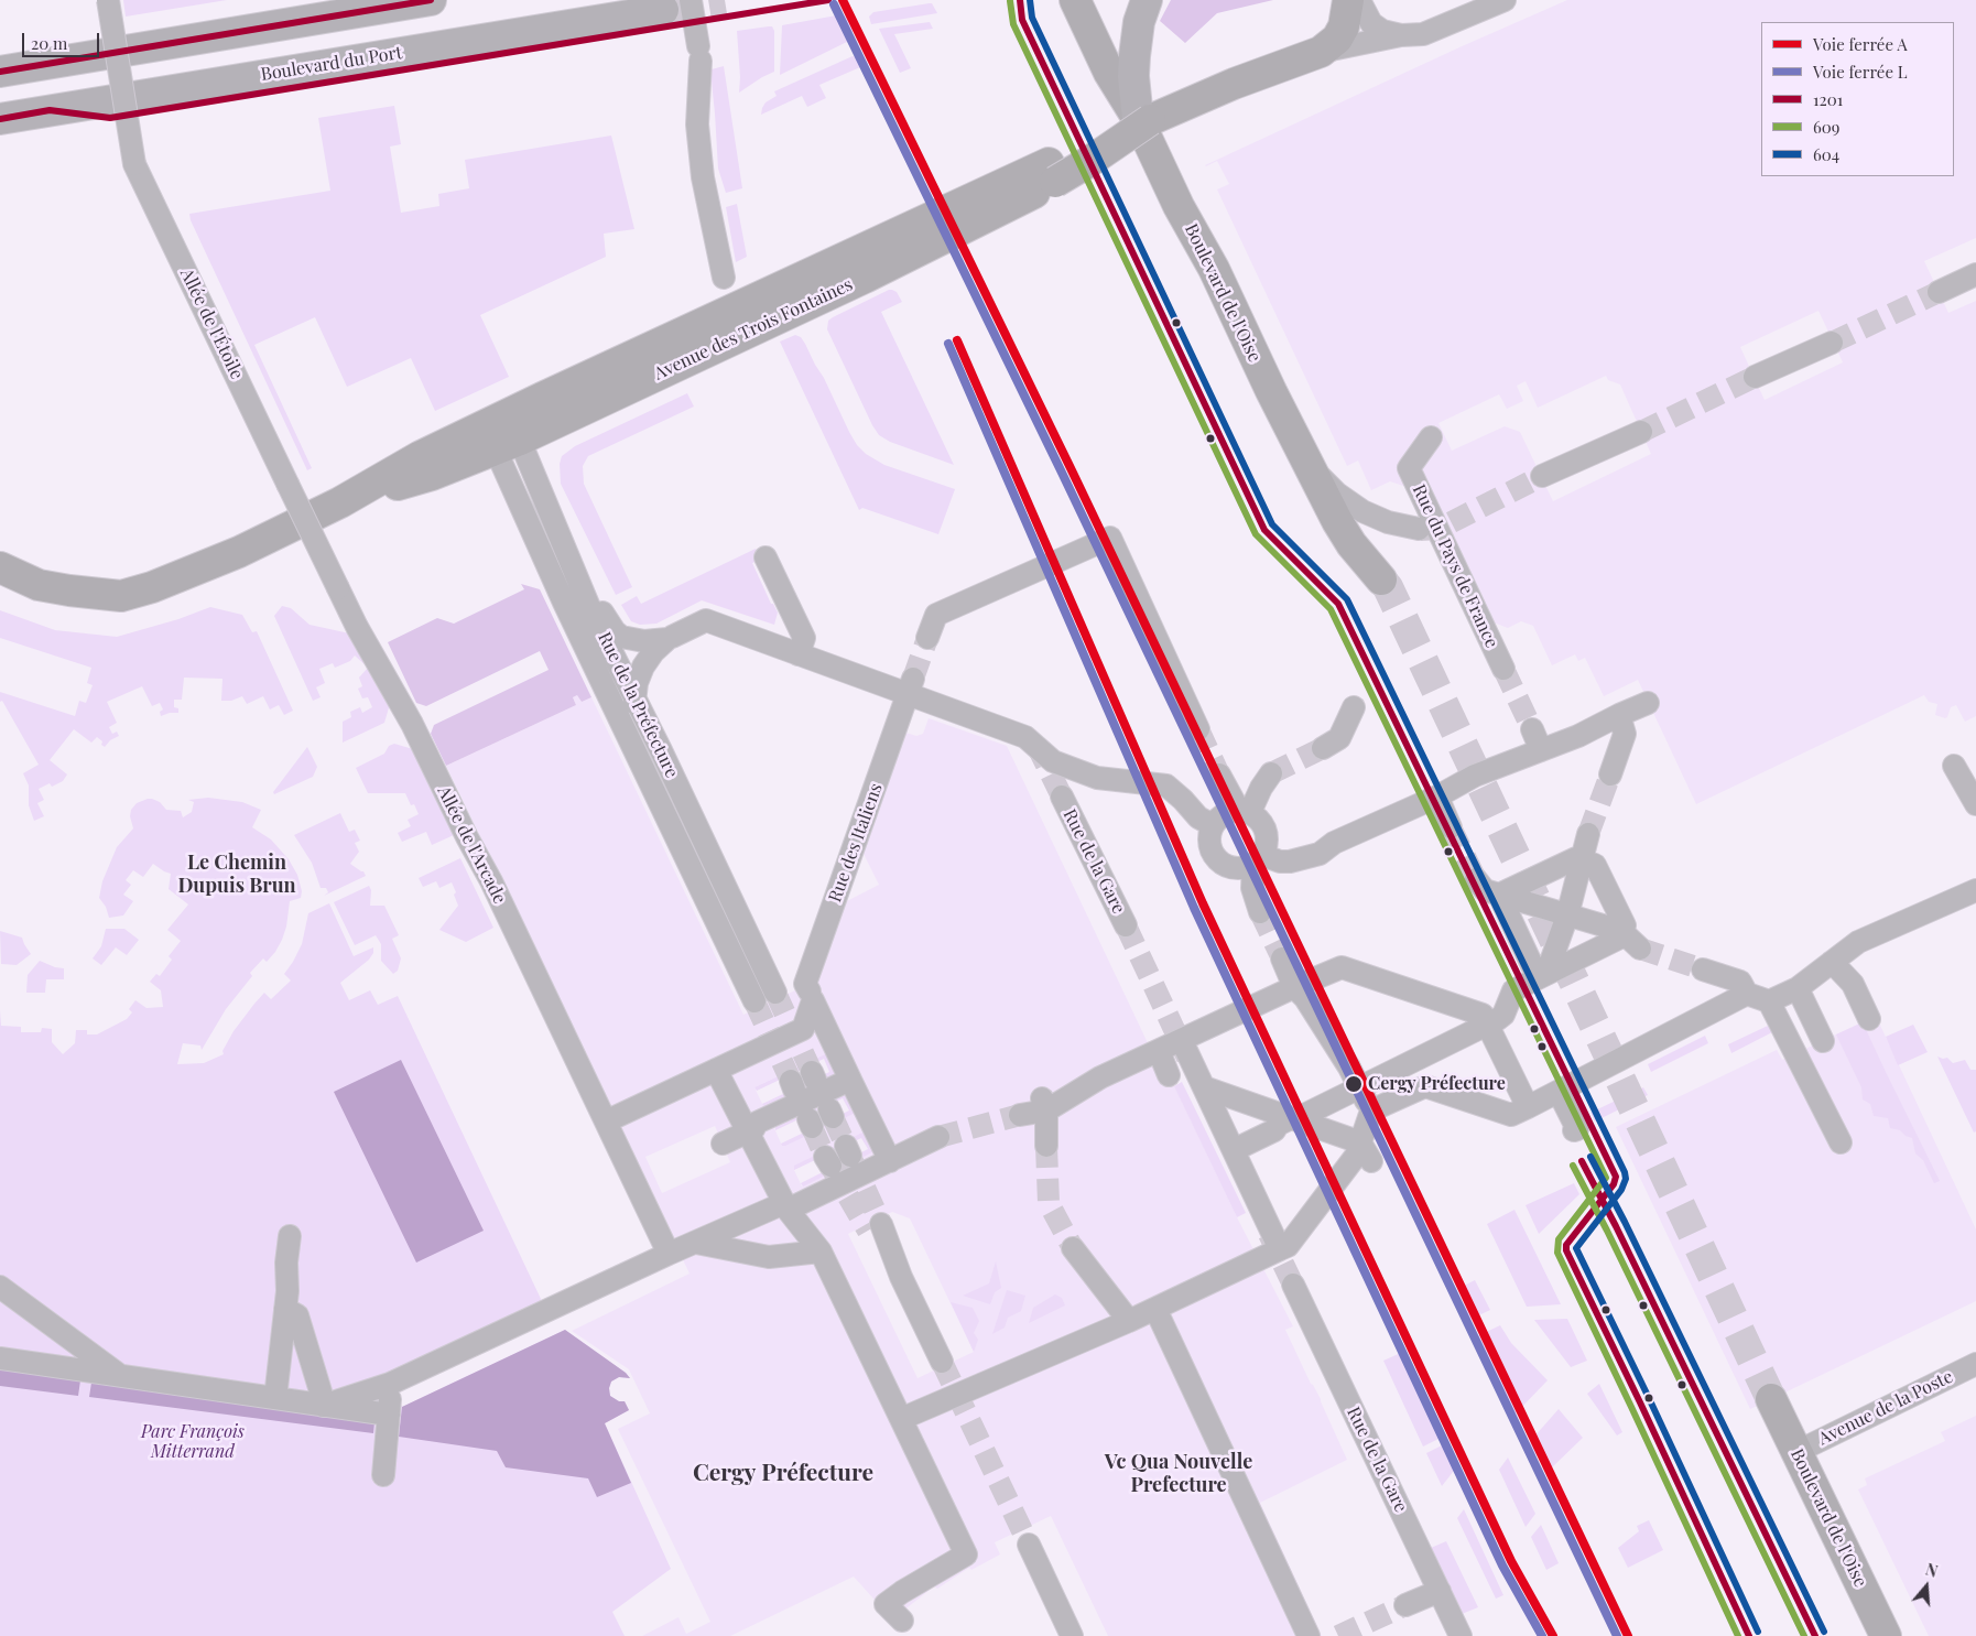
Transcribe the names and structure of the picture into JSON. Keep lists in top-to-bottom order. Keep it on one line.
{"streets":{"main road":["Boulevard du Port"],"street":["Boulevard de l'Oise","Allée de l'Étoile","Avenue des Trois Fontaines","Rue du Pays de France","Rue de la Préfecture","Rue des Italiens","Allée de l'Arcade","Rue de la Gare","Avenue de la Poste"]},"crossings":[["Boulevard de l'Oise","Avenue des Trois Fontaines"],["Boulevard de l'Oise","Avenue de la Poste"],["Allée de l'Étoile","Allée de l'Arcade"],["Avenue des Trois Fontaines","Rue de la Préfecture"]],"districts":["Le Chemin Dupuis Brun","Vc Qua Nouvelle Prefecture","Cergy Préfecture"],"parks":["Parc François Mitterrand"],"places":["Cergy Préfecture"],"lines":["rail line A","transit line 1201","transit line 604","transit line 609","rail line L"],"legend":["Voie ferrée A","Voie ferrée L","1201","609","604"],"scale_bar":"20 m","north":"top"}
